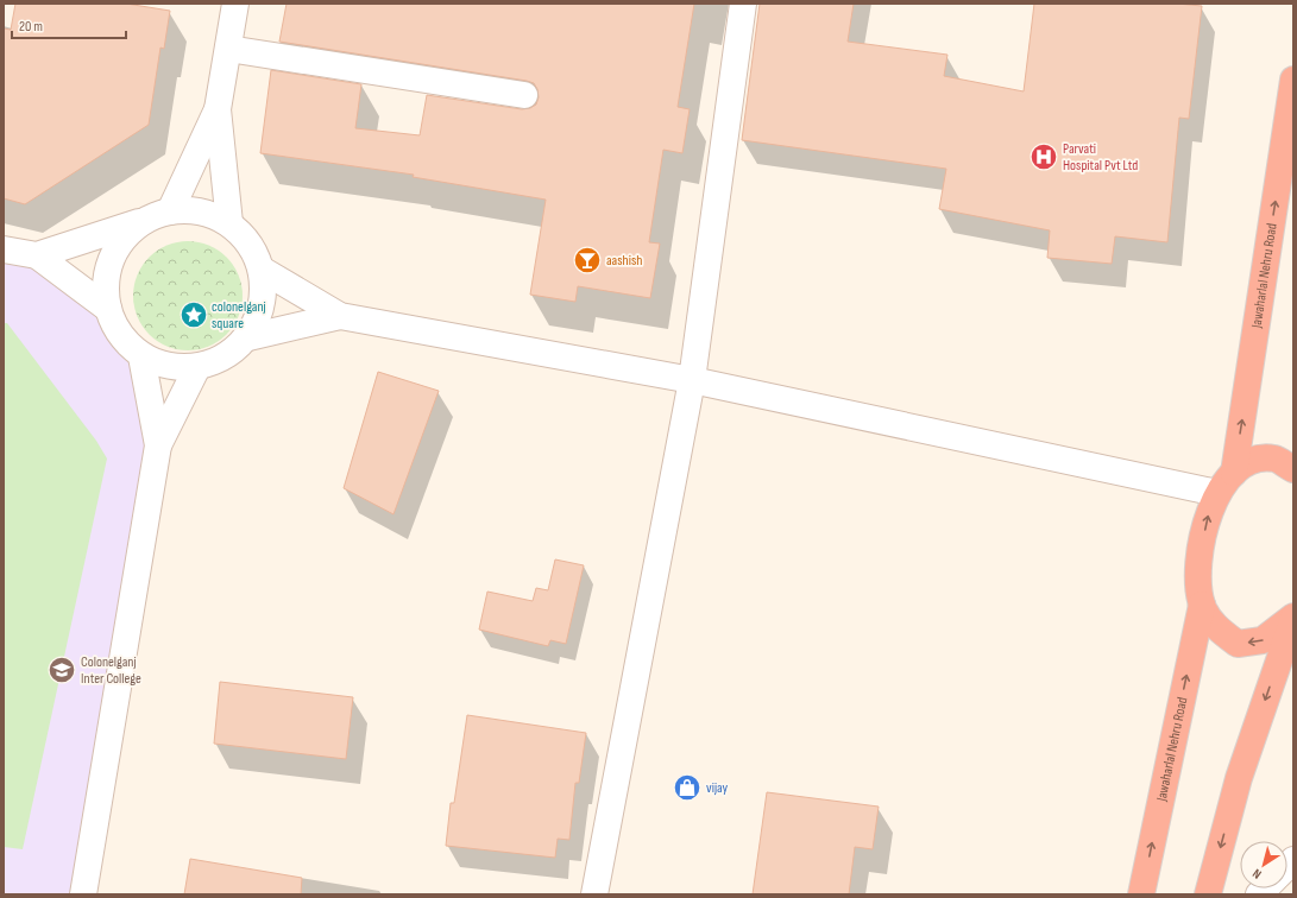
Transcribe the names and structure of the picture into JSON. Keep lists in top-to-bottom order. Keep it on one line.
{"streets":{"highway":["Jawaharlal Nehru Road"]},"places":{"hospital":["Parvati Hospital Pvt Ltd"],"bar":["aashish"],"place":["colonelganj square"],"school or university":["Colonelganj Inter College"],"shop":["vijay"]},"scale_bar":"20 m","north":"bottom left"}
